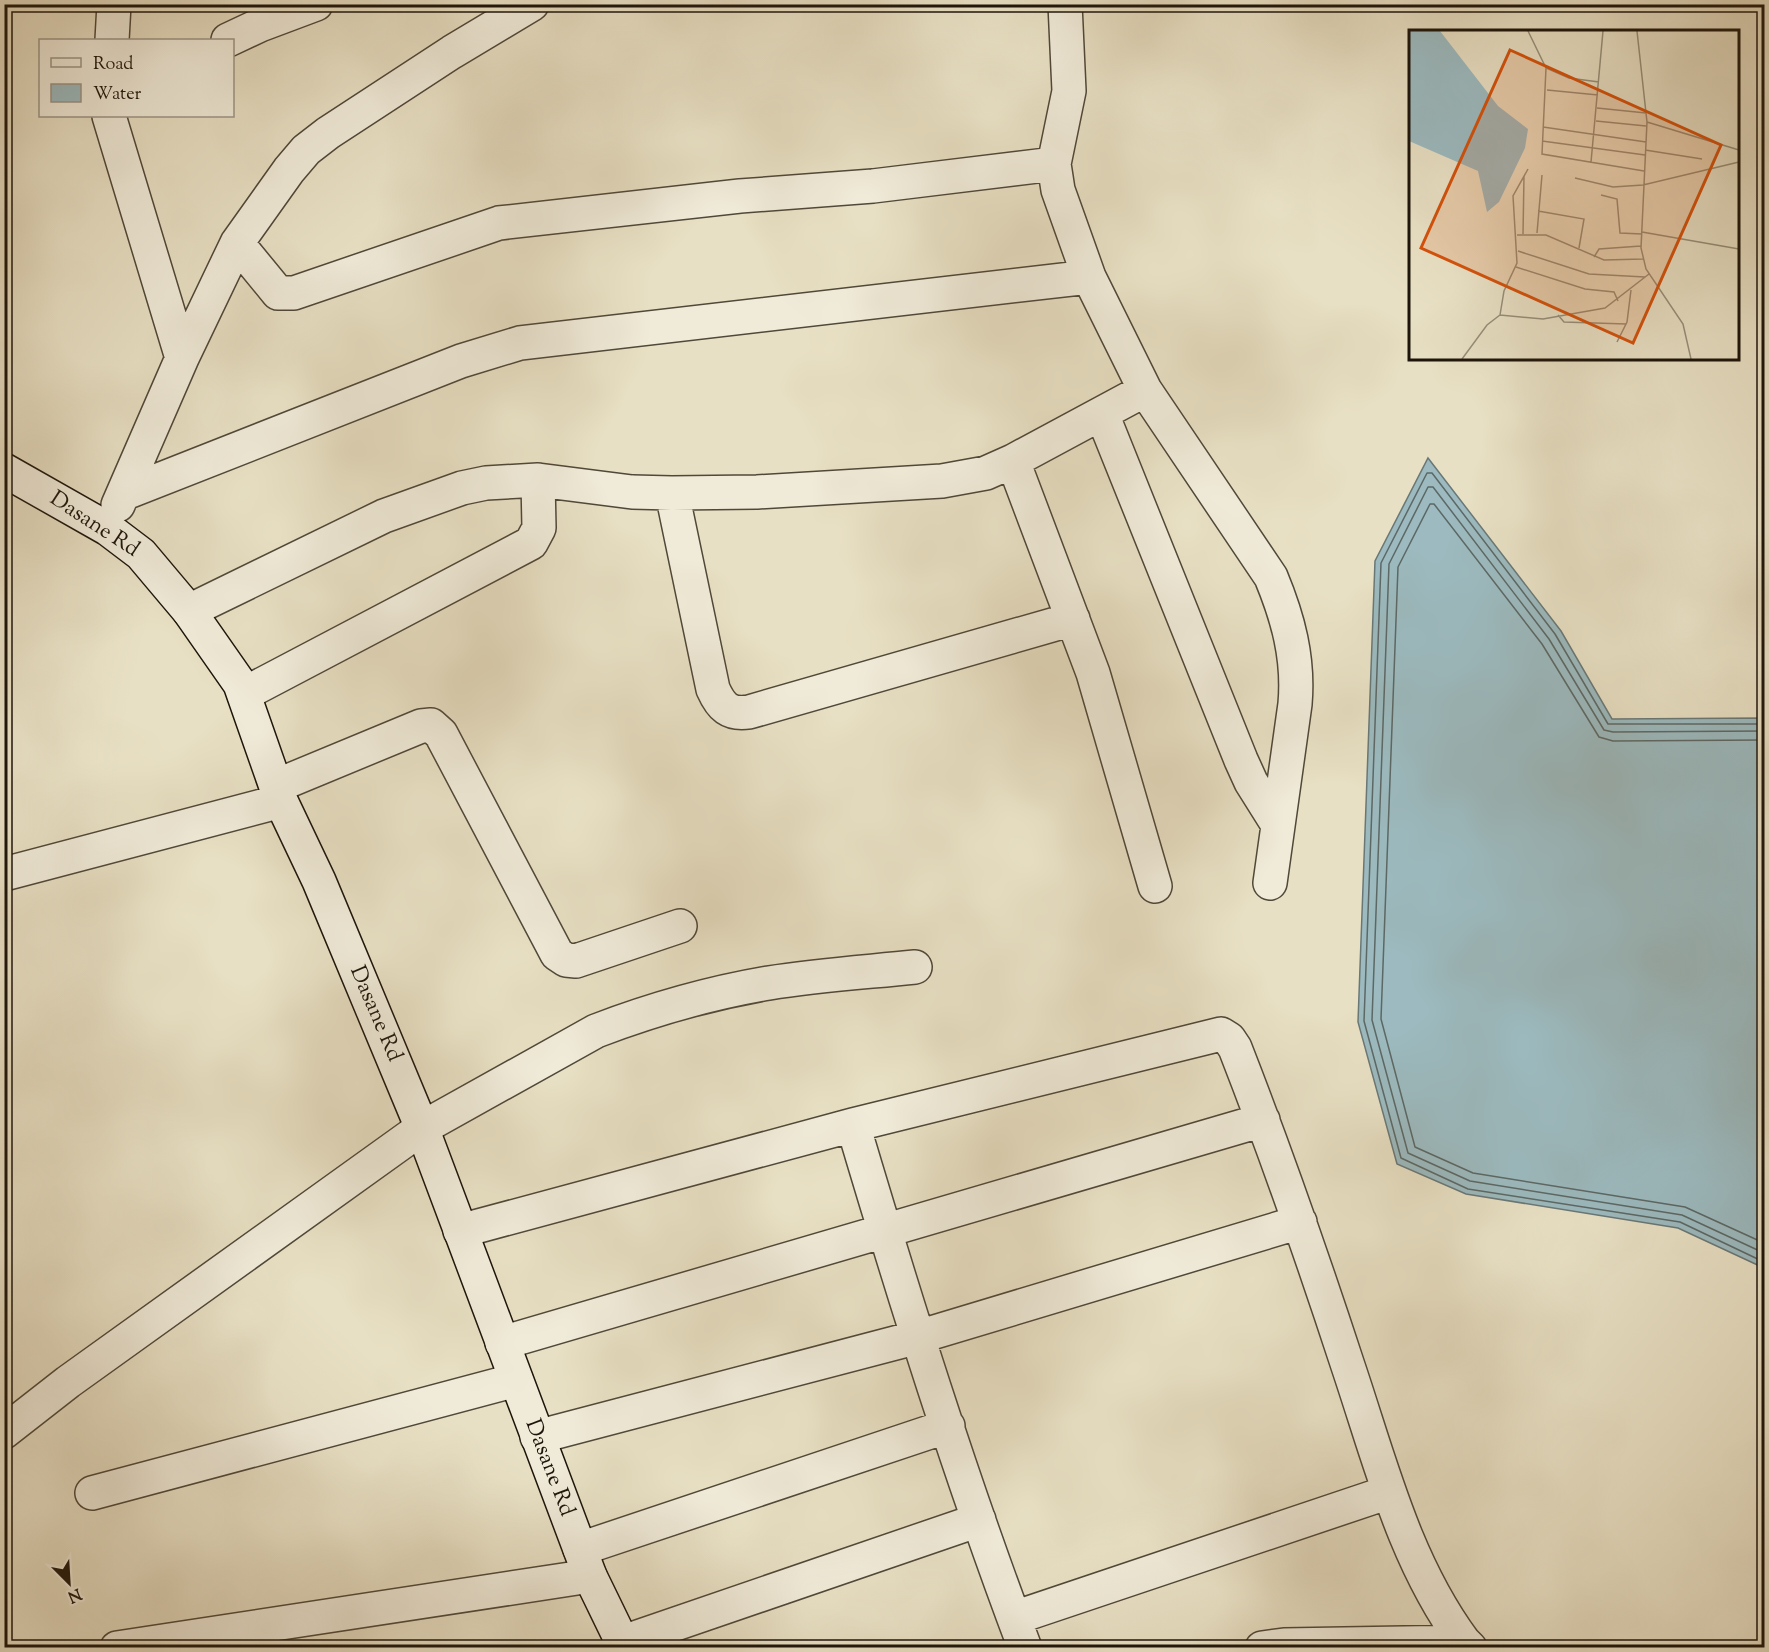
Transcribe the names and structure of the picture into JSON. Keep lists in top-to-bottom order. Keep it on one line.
{"streets":{"street":["Dasane Rd"]},"legend":["Road","Water"],"north":"bottom right"}
